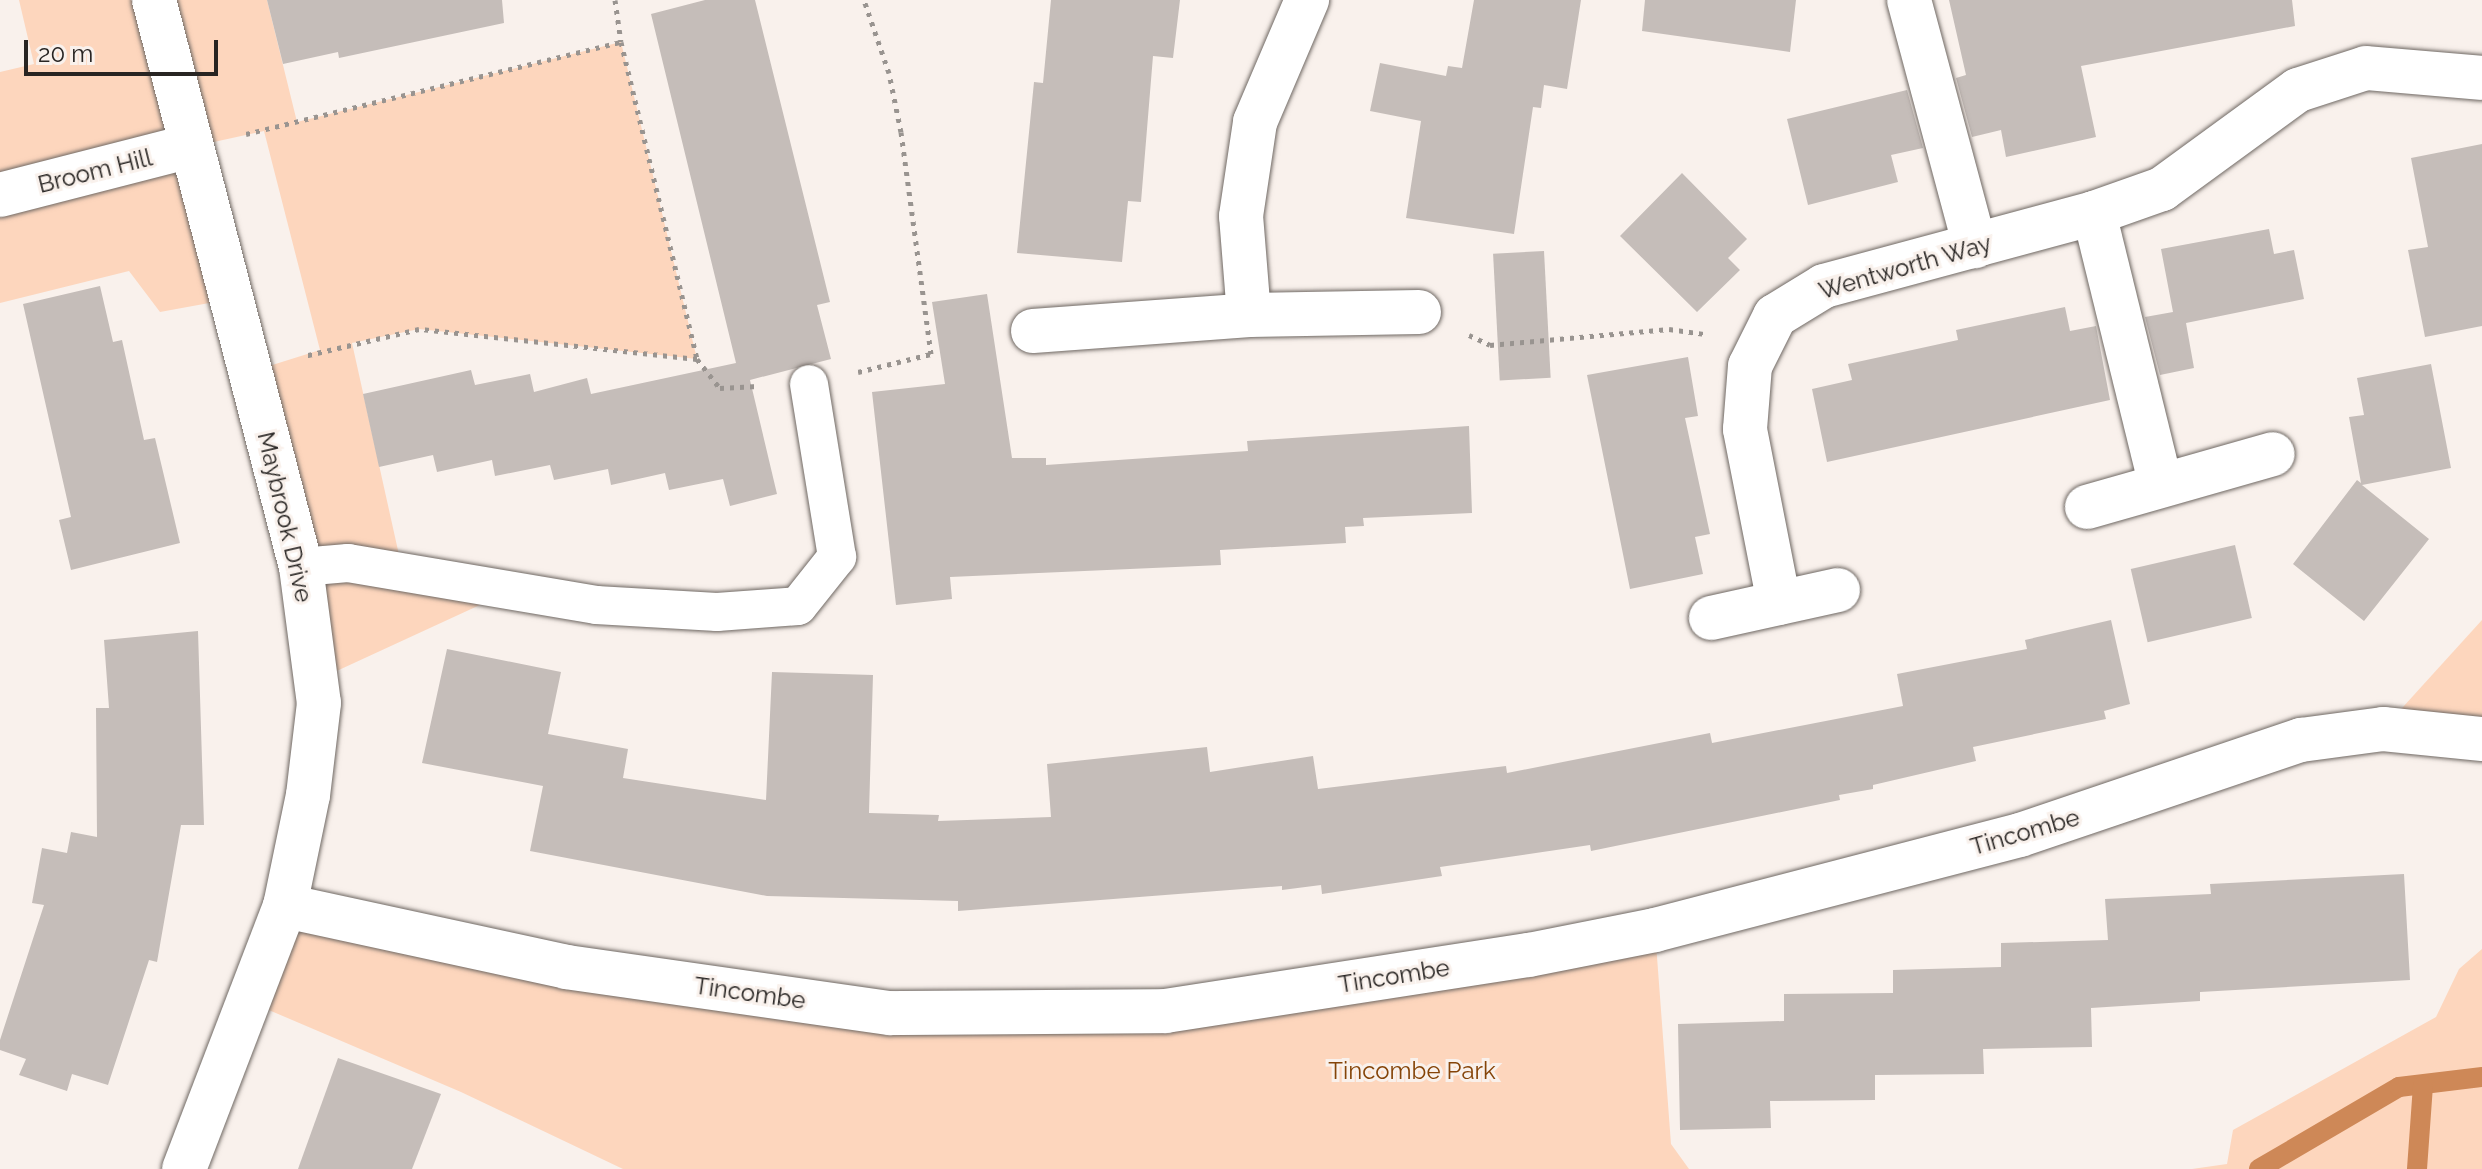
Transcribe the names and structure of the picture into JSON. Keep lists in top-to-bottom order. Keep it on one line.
{"streets":{"street":["Broom Hill","Wentworth Way","Maybrook Drive","Tincombe"]},"crossings":[["Broom Hill","Maybrook Drive"],["Maybrook Drive","Tincombe"]],"parks":["Tincombe Park"],"scale_bar":"20 m"}
